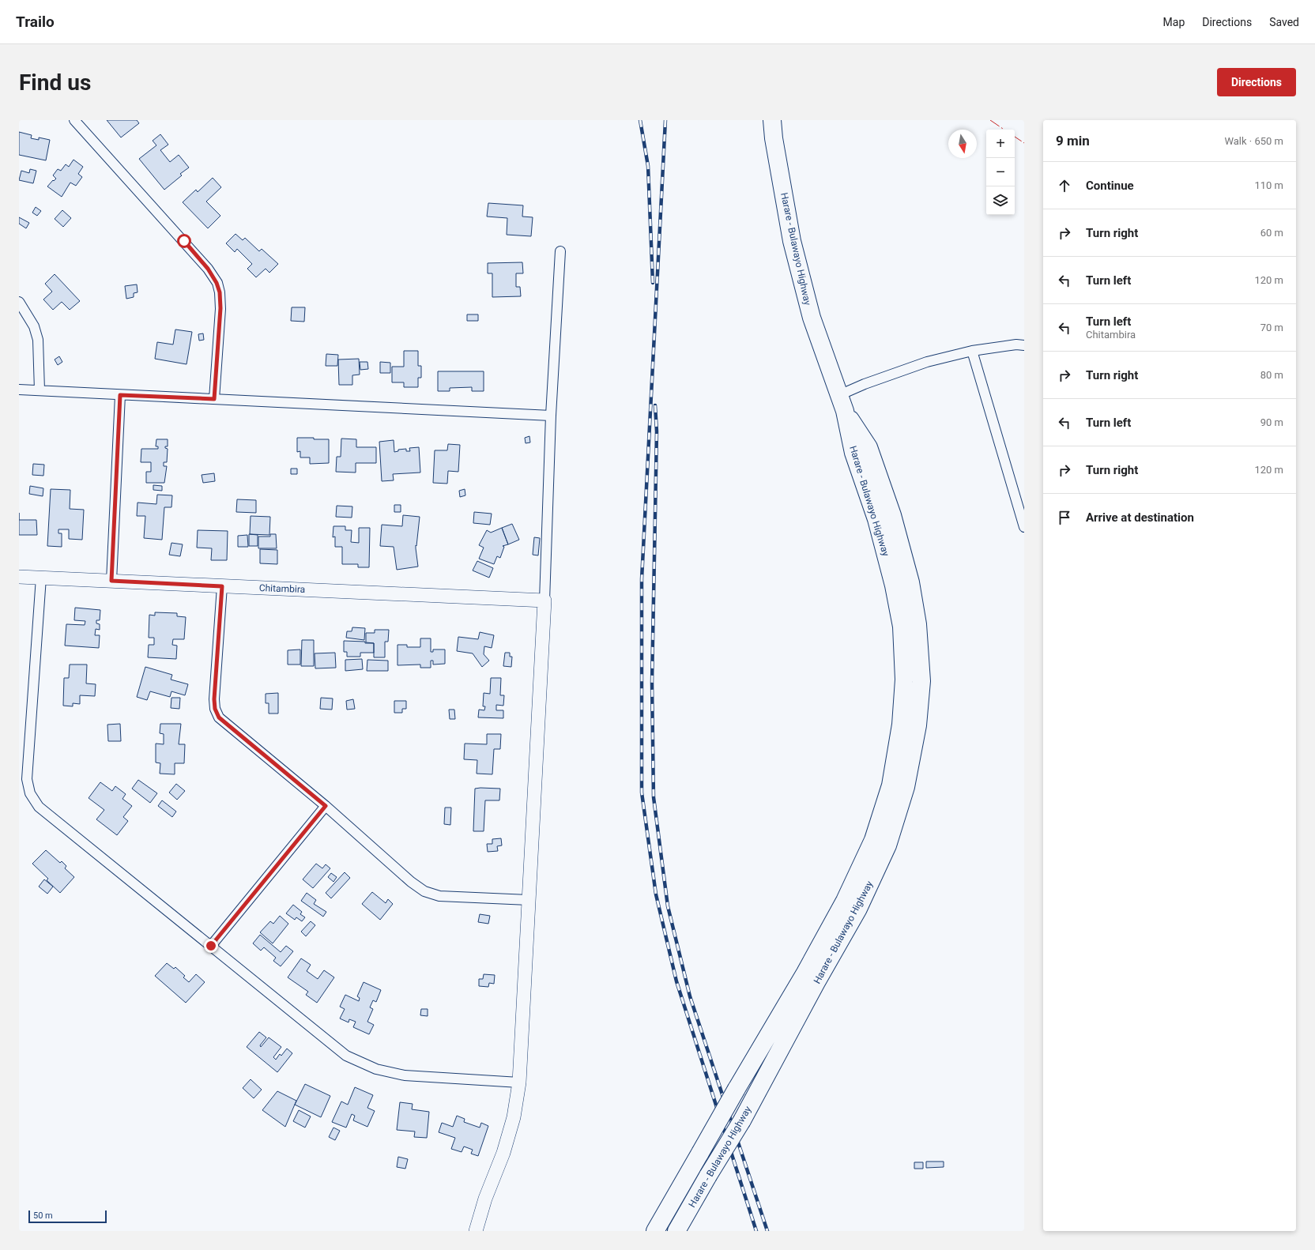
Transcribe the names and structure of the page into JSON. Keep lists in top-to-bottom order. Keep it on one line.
{"streets":{"highway":["Harare - Bulawayo Highway"],"street":["Chitambira"]},"scale_bar":"50 m","north":"bottom","page":{"header":"Trailo","nav":["Map","Directions","Saved"],"buttons":"Directions","title":"Find us","heading":["9 min","Walk · 650 m"],"map_buttons":["+","−"],"list":[["Continue","110 m"],["Turn right","60 m"],["Turn left","120 m"],["Turn left","Chitambira","70 m"],["Turn right","80 m"],["Turn left","90 m"],["Turn right","120 m"],"Arrive at destination"],"scale":"50 m"}}
